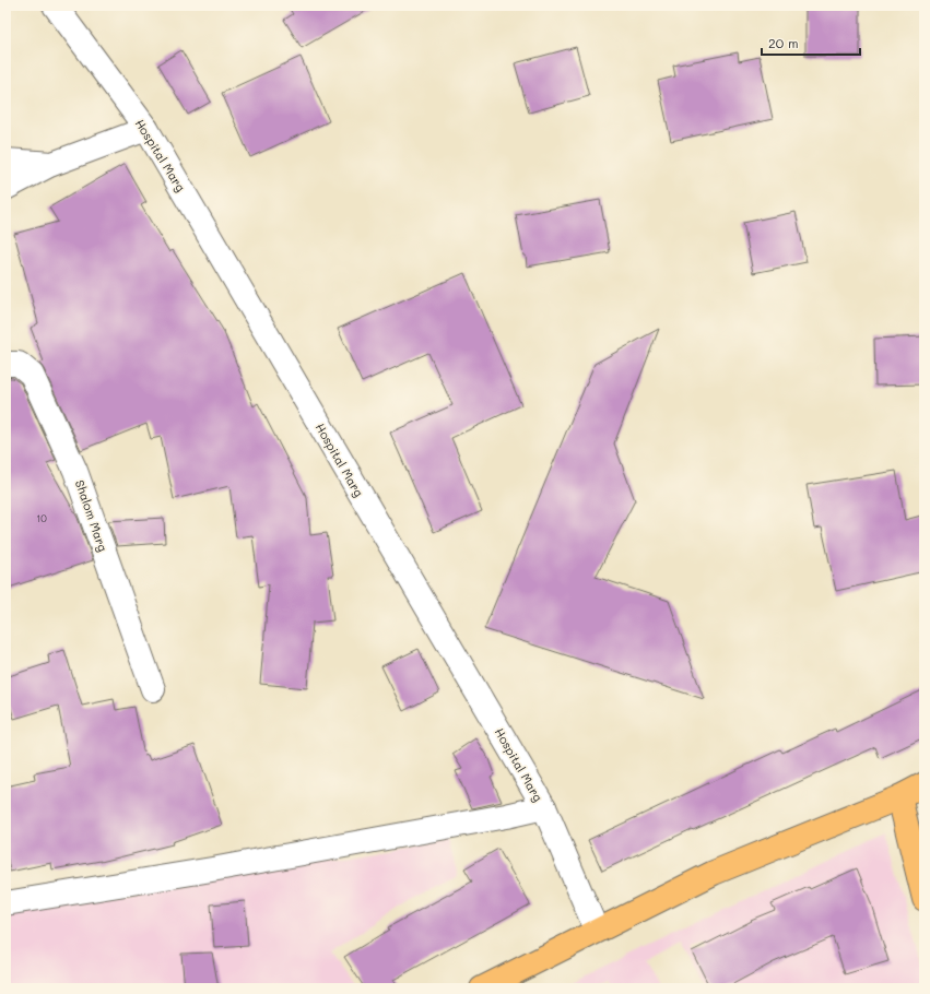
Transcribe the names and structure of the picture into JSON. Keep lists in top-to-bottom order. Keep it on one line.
{"streets":{"street":["Hospital Marg","Shalom Marg"]},"house_numbers":["10"],"scale_bar":"20 m"}
